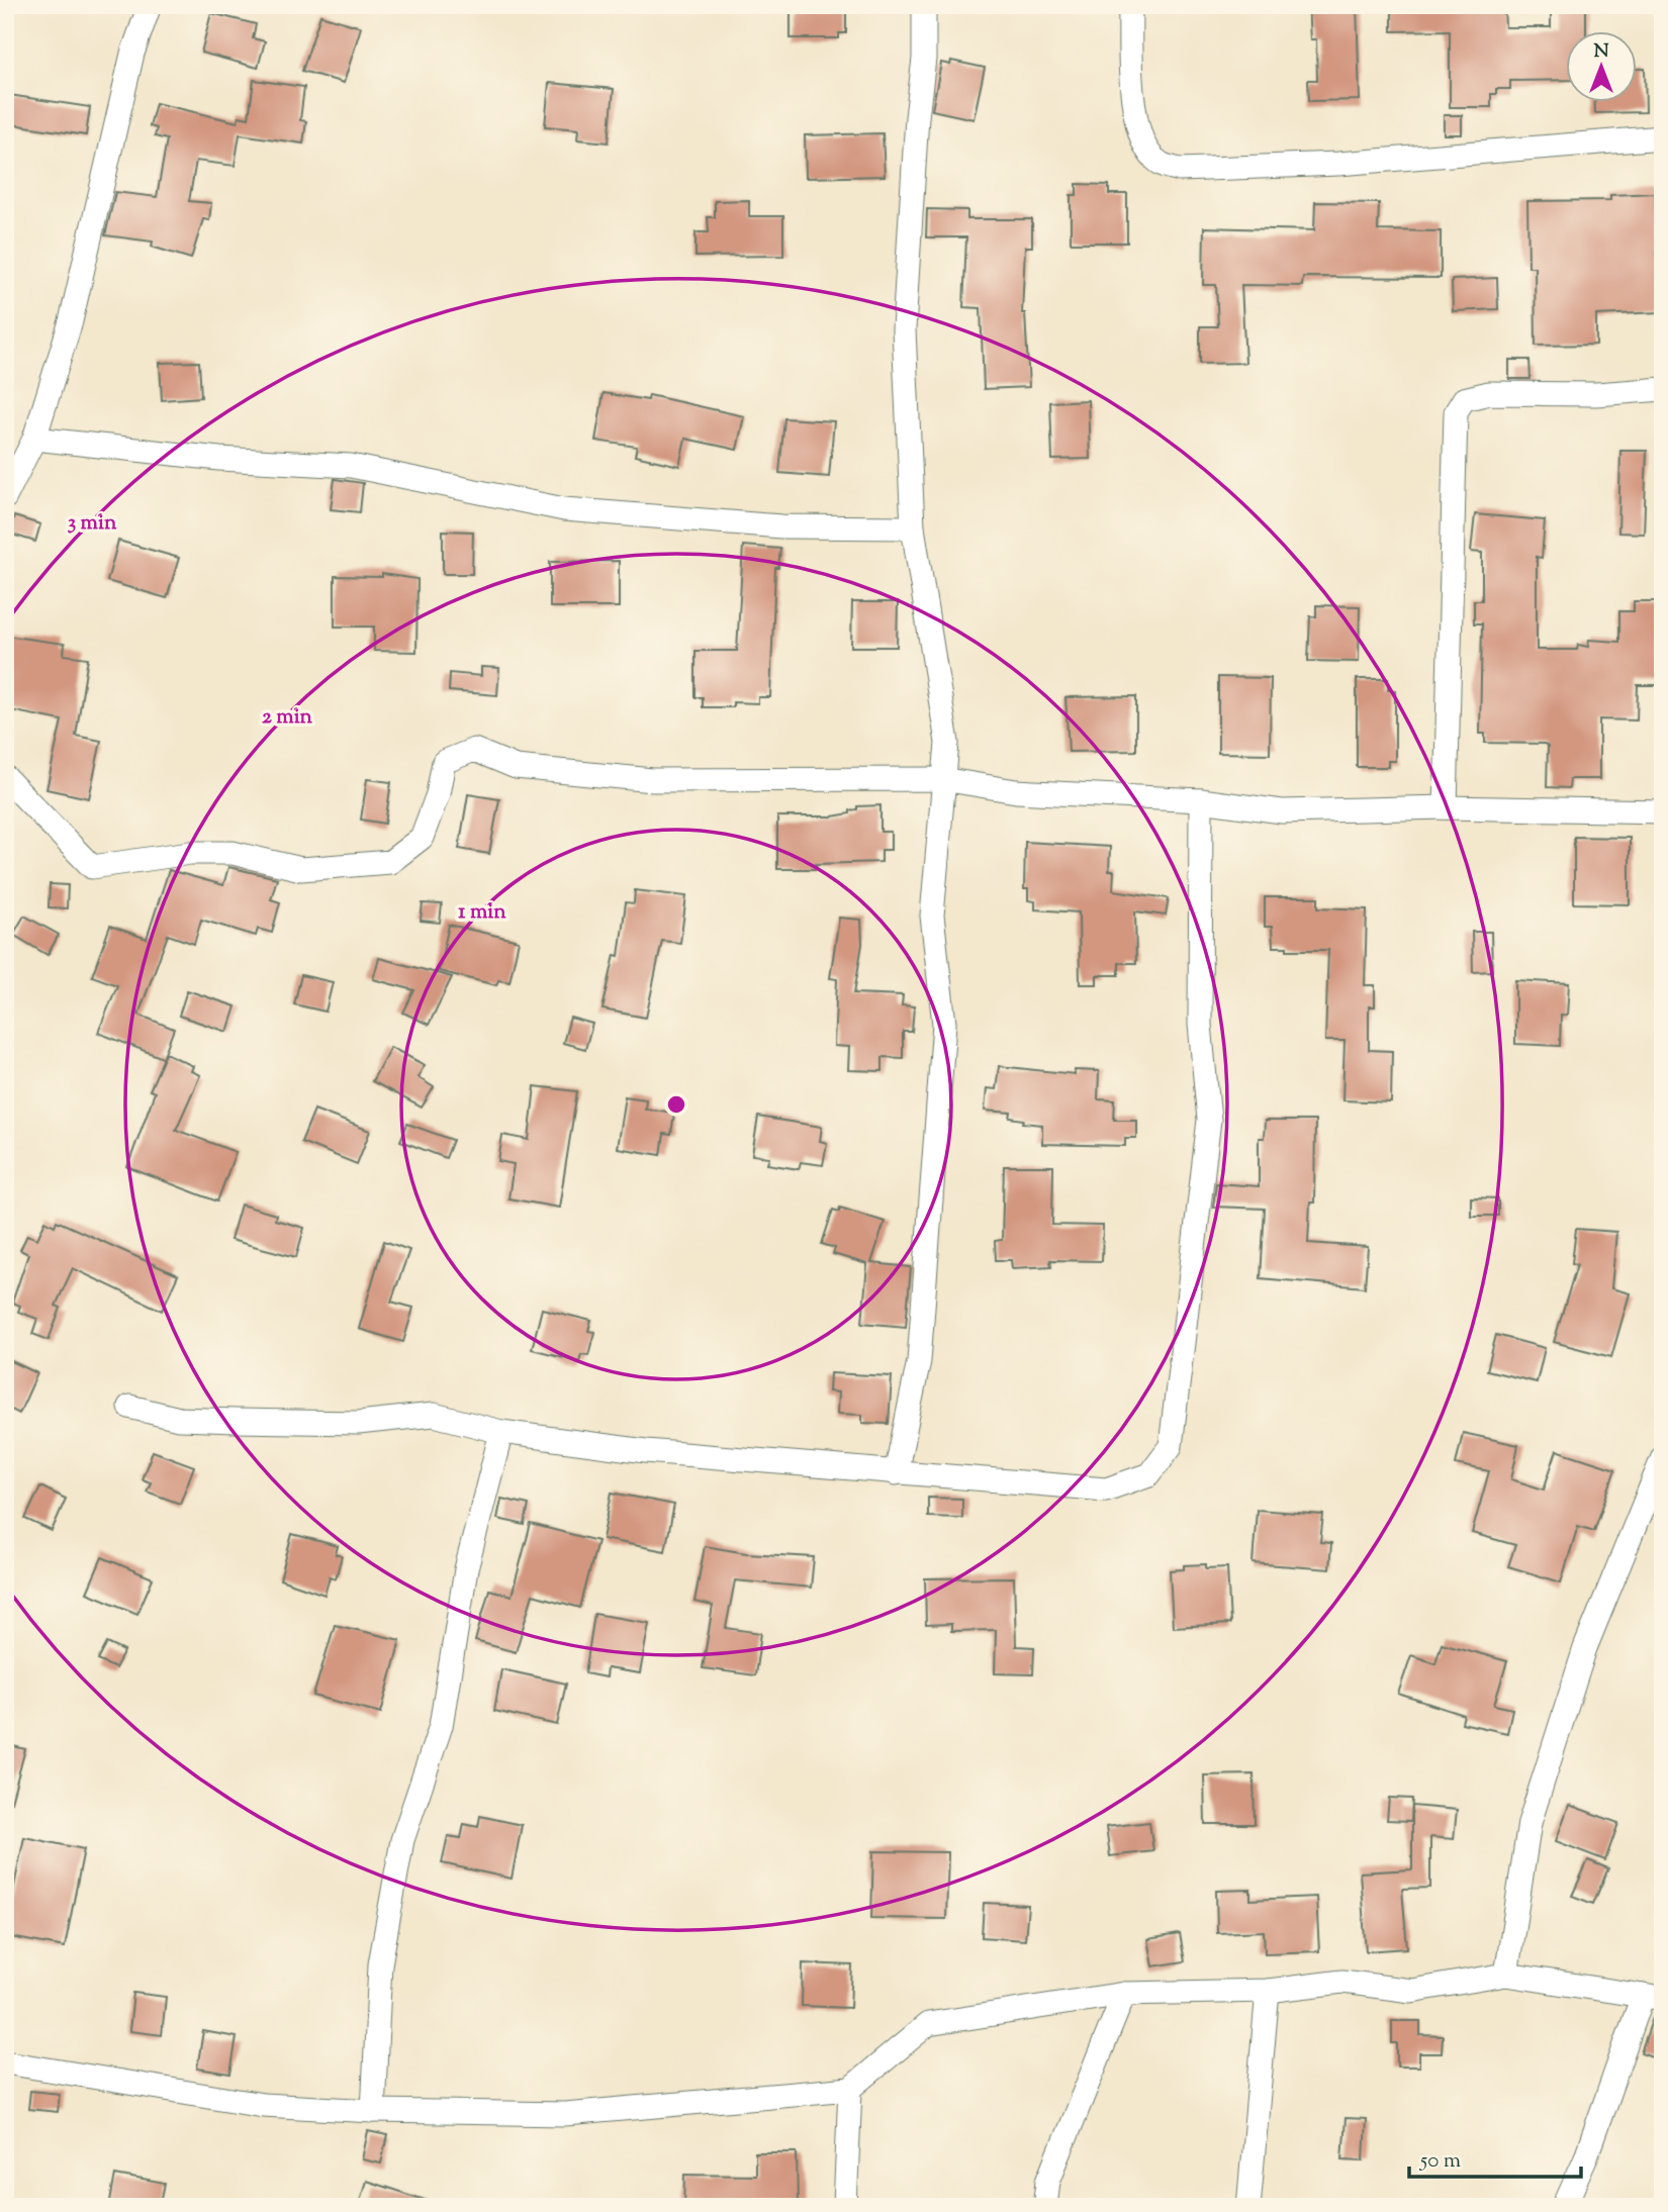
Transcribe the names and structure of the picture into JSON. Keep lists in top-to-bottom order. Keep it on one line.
{"scale_bar":"50 m","north":"top","rings":["3 min","2 min","1 min"]}
